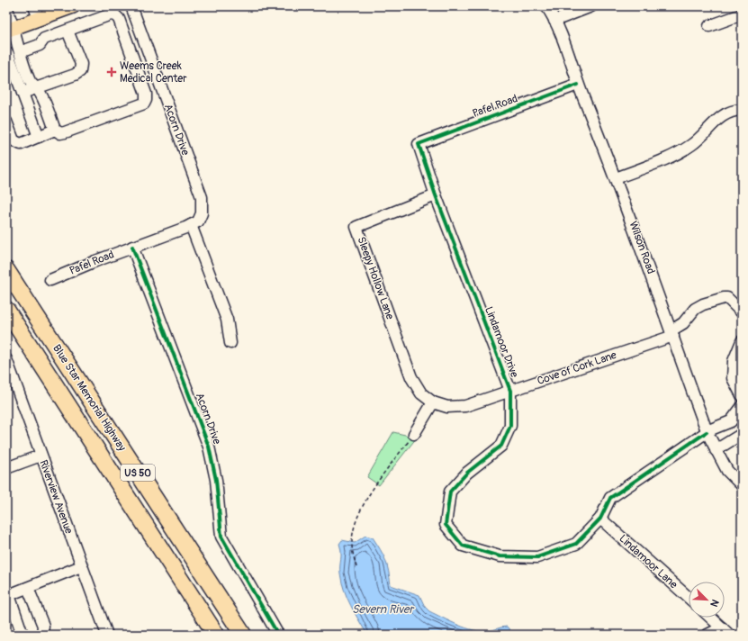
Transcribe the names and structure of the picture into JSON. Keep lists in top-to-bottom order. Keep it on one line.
{"streets":{"highway":["Blue Star Memorial Highway","US 50"],"street":["Pafel Road","Acorn Drive","Wilson Road","Sleepy Hollow Lane","Lindamoor Drive","Cove of Cork Lane","Riverview Avenue","Lindamoor Lane"]},"crossings":[["Pafel Road","Acorn Drive"],["Pafel Road","Wilson Road"],["Pafel Road","Lindamoor Drive"],["Wilson Road","Lindamoor Drive"],["Wilson Road","Cove of Cork Lane"],["Sleepy Hollow Lane","Lindamoor Drive"],["Sleepy Hollow Lane","Cove of Cork Lane"],["Lindamoor Drive","Cove of Cork Lane"],["Lindamoor Drive","Lindamoor Lane"]],"water":["Severn River"],"places":{"health":["Weems Creek Medical Center"]},"north":"bottom right"}
